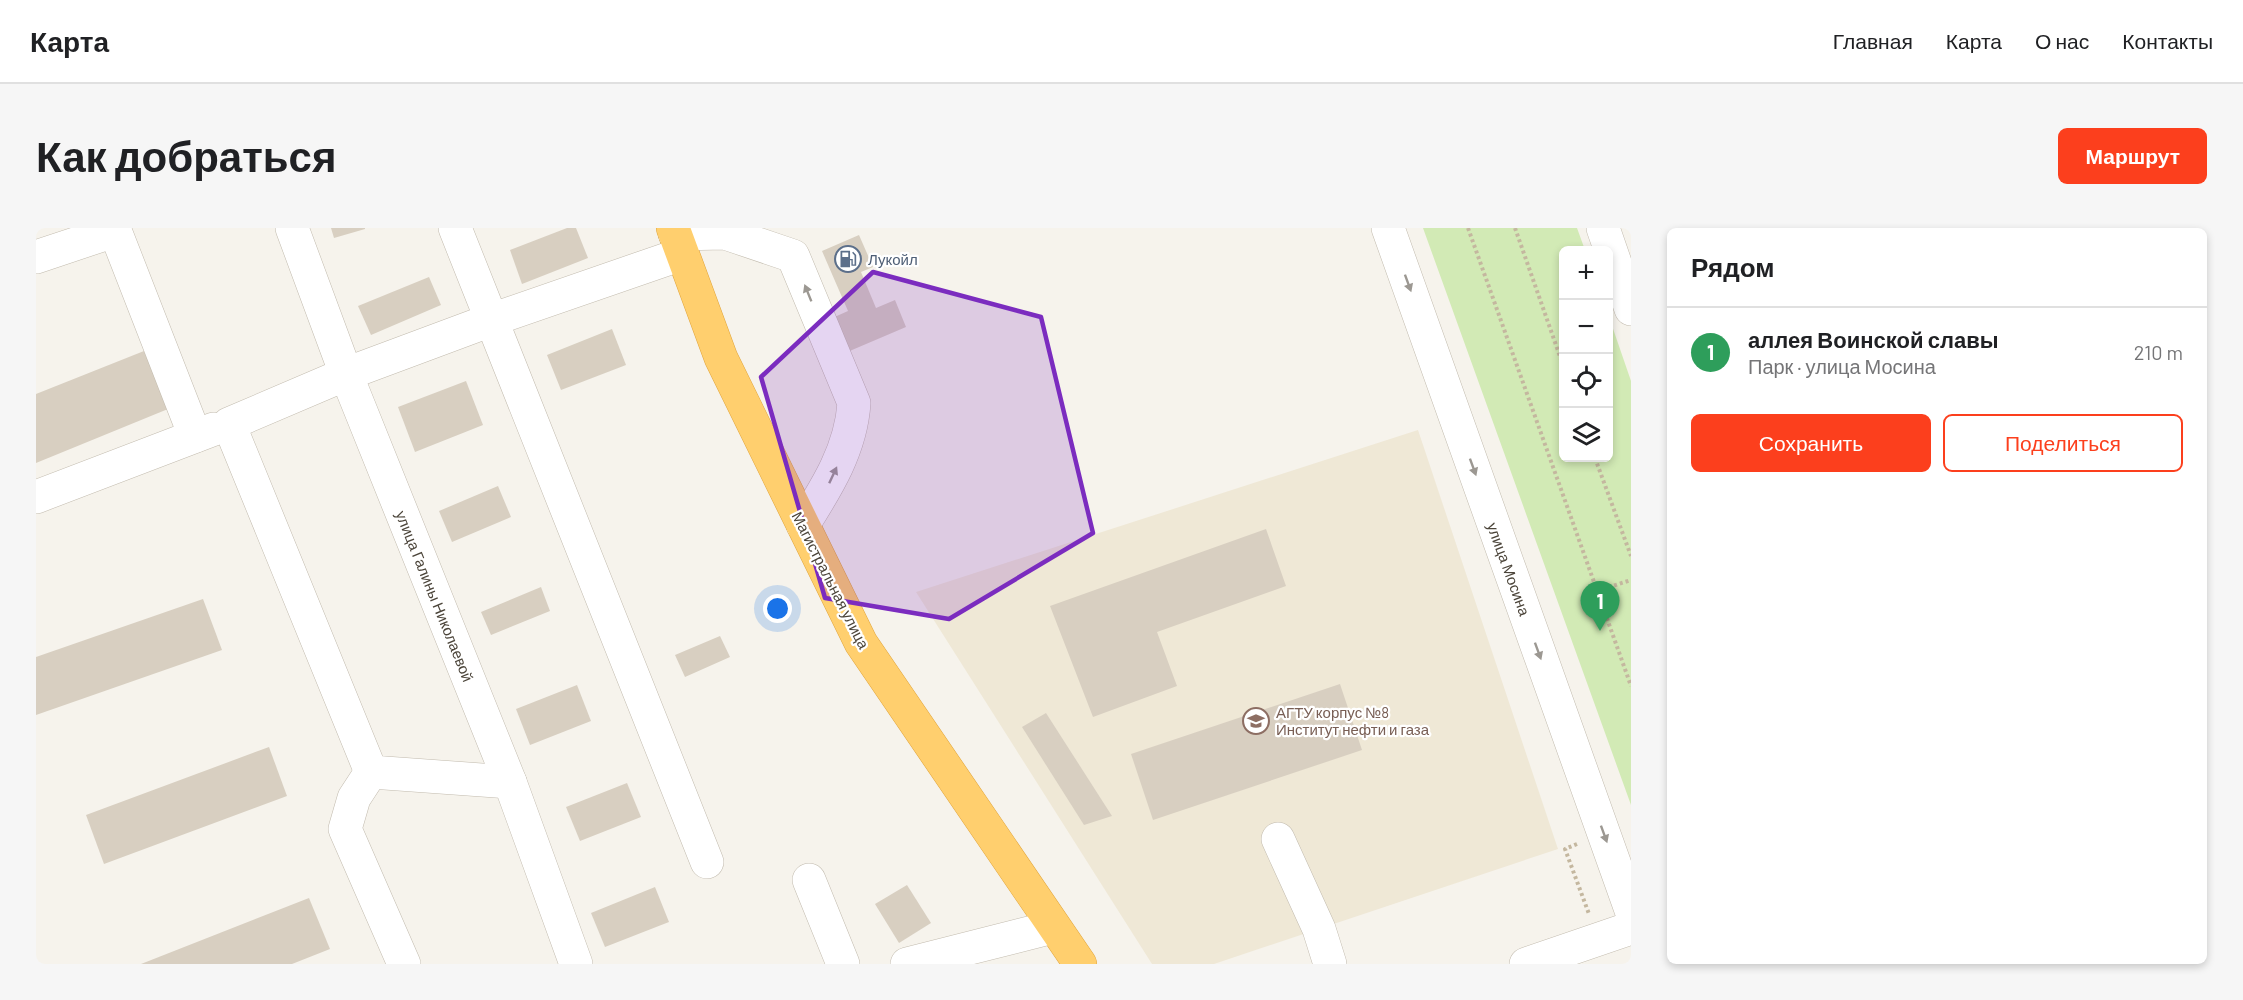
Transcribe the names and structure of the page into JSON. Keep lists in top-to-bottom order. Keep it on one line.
{"streets":{"highway":["Магистральная улица"],"street":["улица Мосина","улица Галины Николаевой"]},"one_way":["улица Мосина"],"places":{"fuel station":["Лукойл"],"school or university":["АГТУ корпус №8 Институт нефти и газа"]},"page":{"header":"Карта","nav":["Главная","Карта","О нас","Контакты"],"buttons":["Маршрут",["Сохранить","Поделиться"]],"title":"Как добраться","heading":"Рядом","map_buttons":["+","−"],"list":[{"mark":"1","name":"аллея Воинской славы","note":"Парк · улица Мосина","value":"210 m"}],"pins":"1"}}
